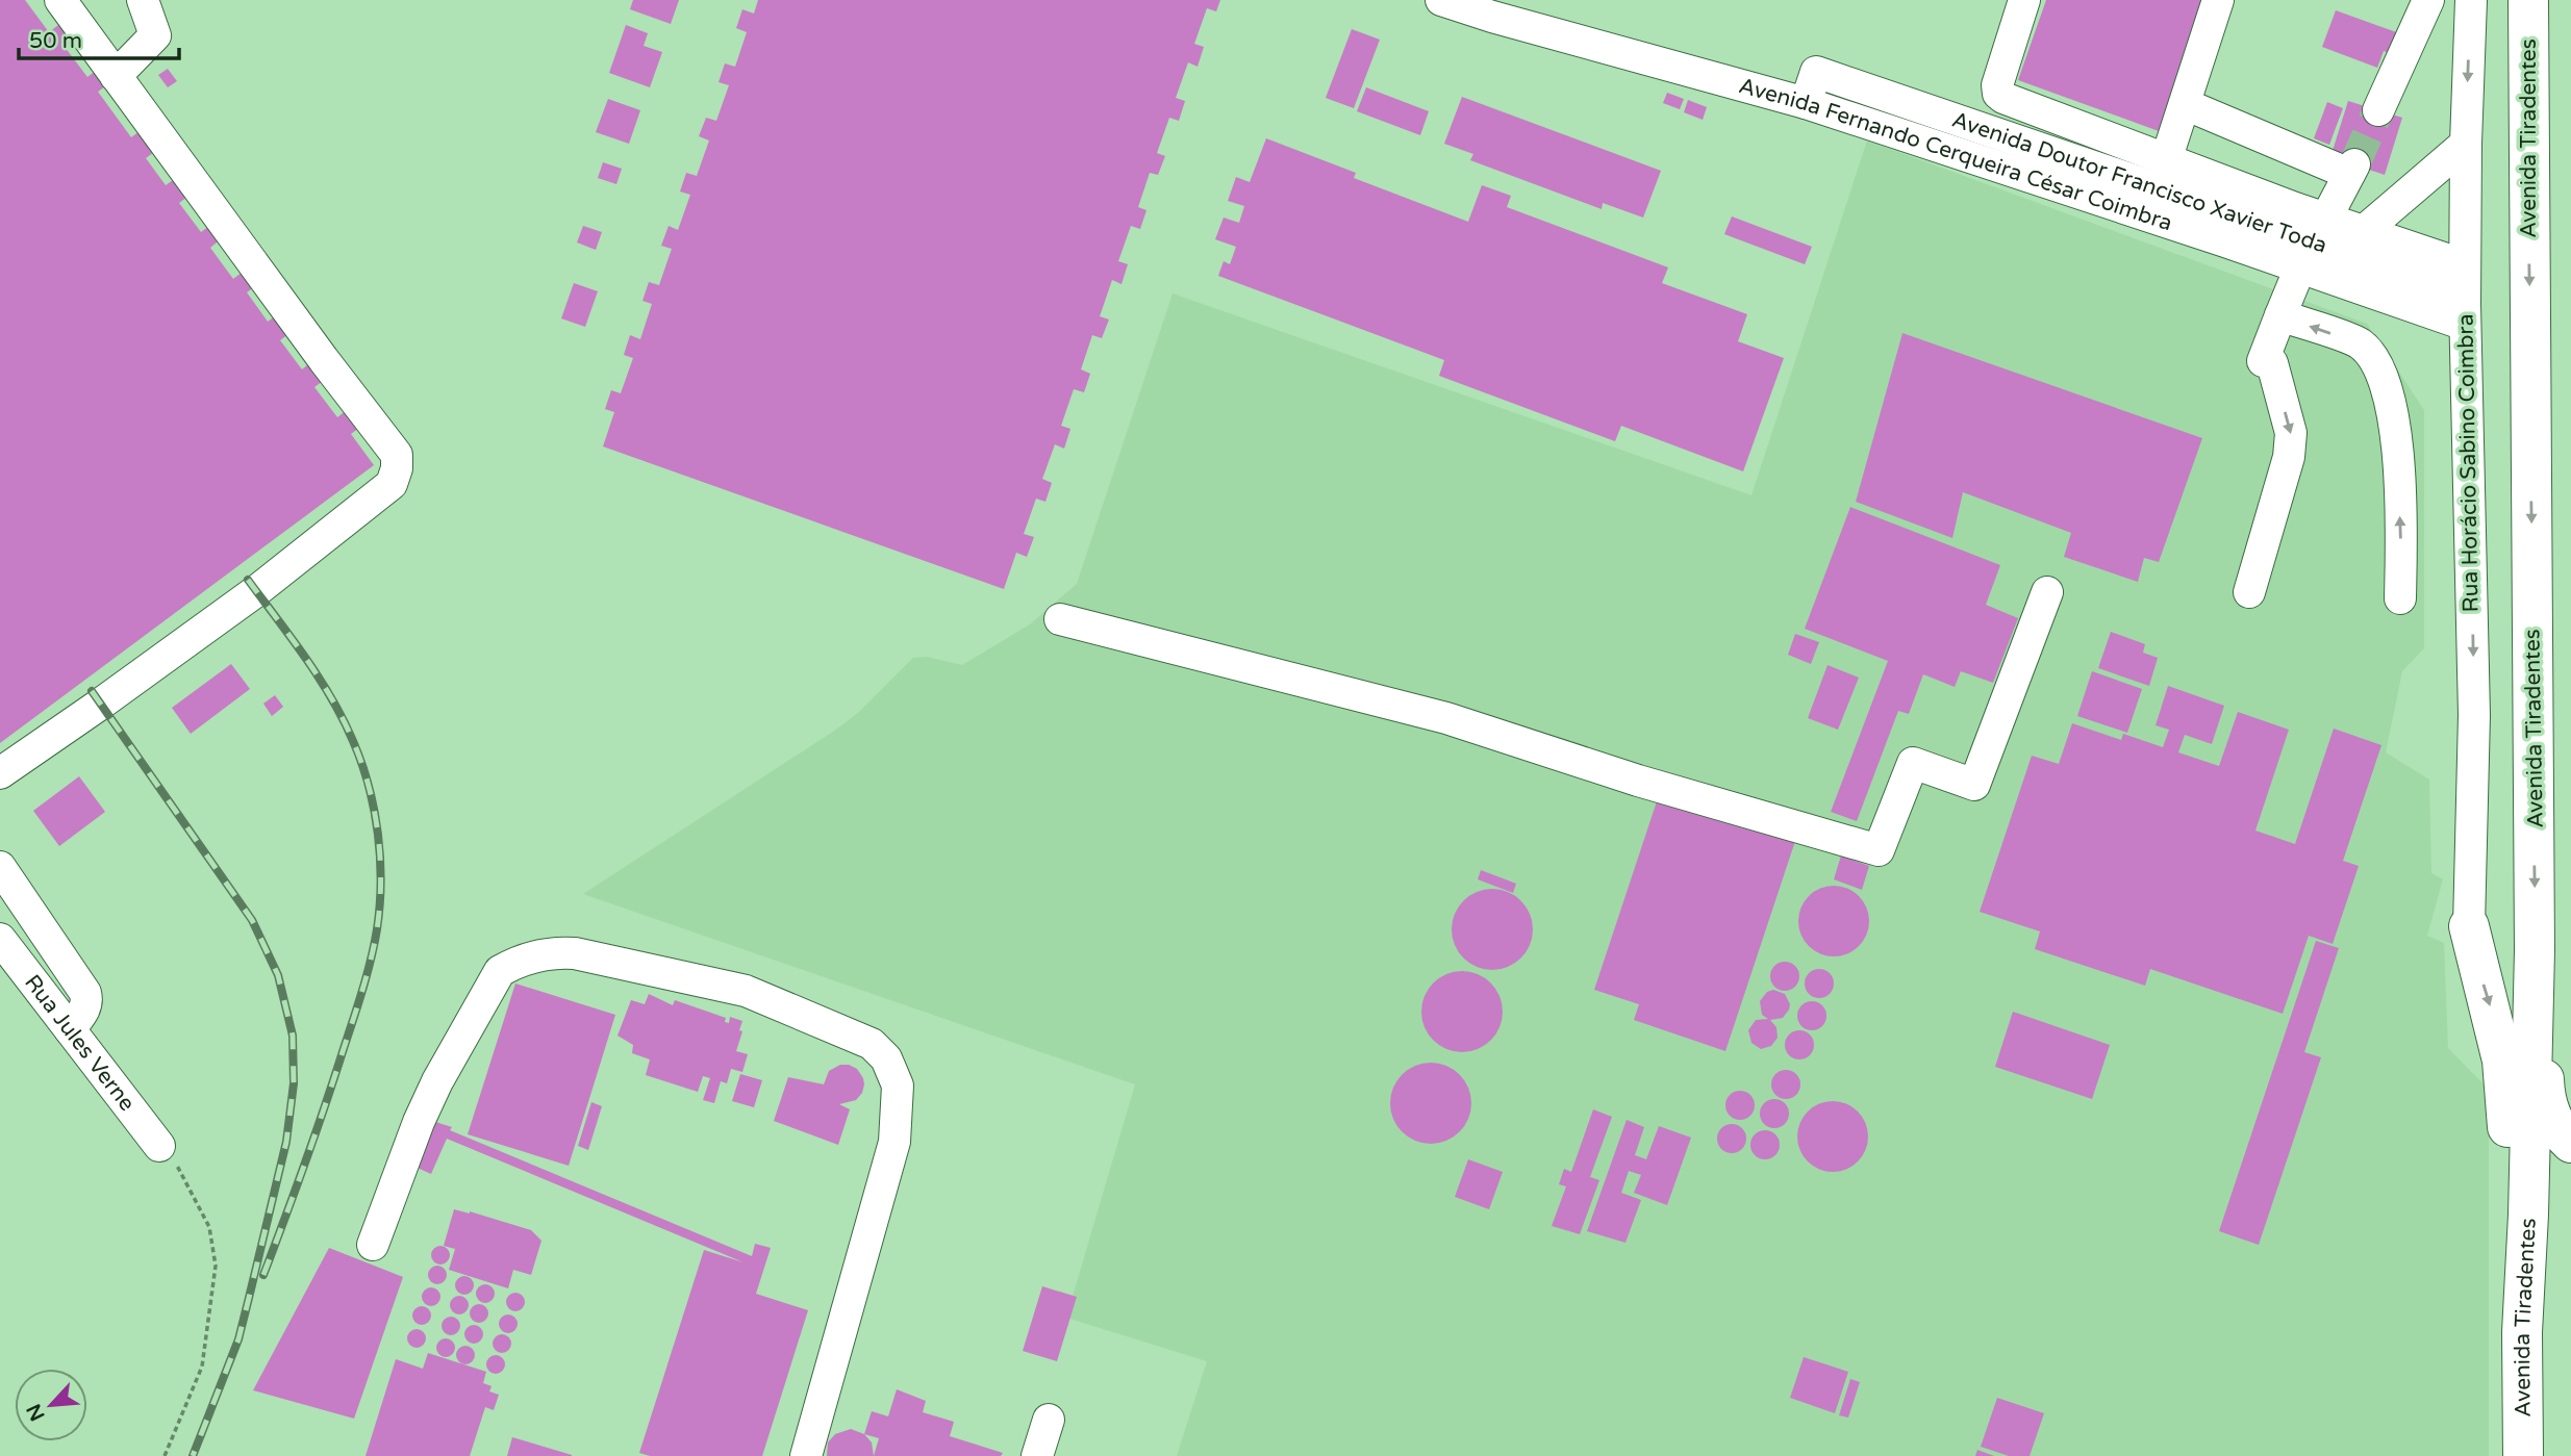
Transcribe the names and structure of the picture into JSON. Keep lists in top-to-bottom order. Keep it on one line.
{"streets":{"highway":["Avenida Tiradentes"],"street":["Avenida Fernando Cerqueira César Coimbra","Avenida Doutor Francisco Xavier Toda","Rua Horácio Sabino Coimbra","Rua Jules Verne"]},"crossings":[["Avenida Fernando Cerqueira César Coimbra","Avenida Doutor Francisco Xavier Toda"],["Avenida Fernando Cerqueira César Coimbra","Rua Horácio Sabino Coimbra"],["Avenida Doutor Francisco Xavier Toda","Rua Horácio Sabino Coimbra"]],"one_way":["Avenida Tiradentes"],"scale_bar":"50 m","north":"bottom left"}
